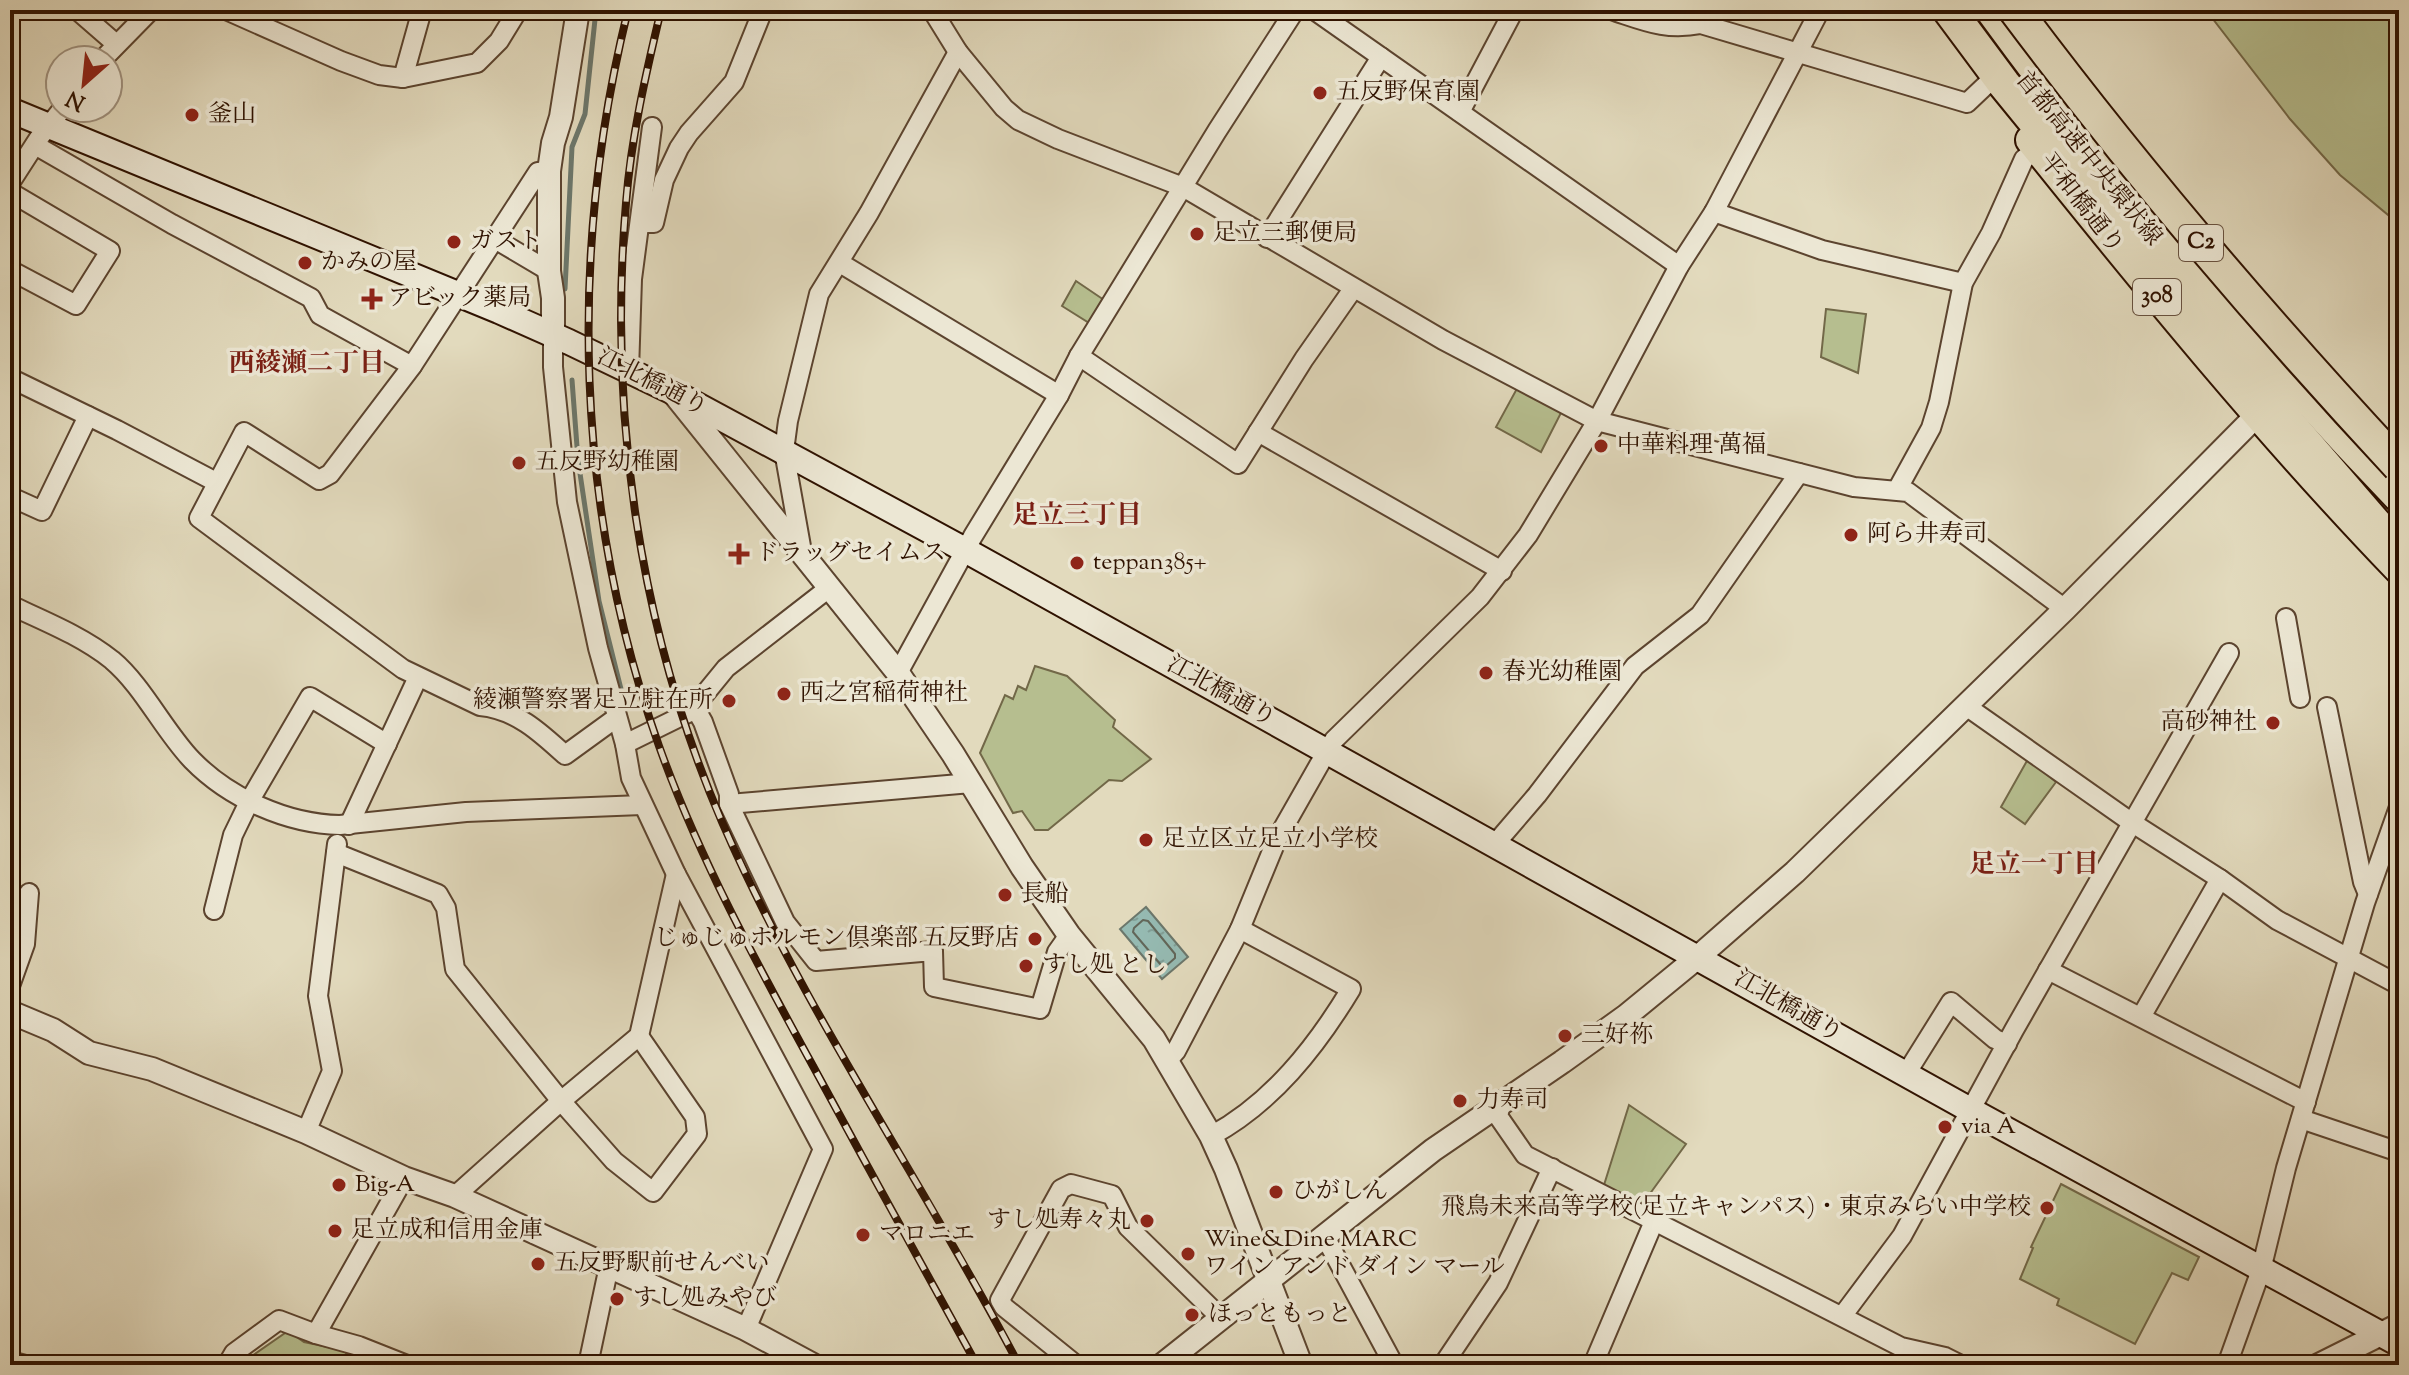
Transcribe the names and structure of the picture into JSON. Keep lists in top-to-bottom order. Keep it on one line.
{"streets":{"highway":["首都高速中央環状線","C2"],"main road":["平和橋通り","308","江北橋通り"]},"districts":["西綾瀬二丁目","足立三丁目","足立一丁目"],"places":{"other":["五反野保育園","釜山","足立三郵便局","ガスト","かみの屋","中華料理 萬福","五反野幼稚園","阿ら井寿司","teppan385+","春光幼稚園","西之宮稲荷神社","綾瀬警察署足立駐在所","高砂神社","足立区立足立小学校","長船","じゅじゅホルモン倶楽部 五反野店","すし処 とし","三好祢","力寿司","via A","Big-A","ひがしん","飛鳥未来高等学校(足立キャンパス)・東京みらい中学校","すし処寿々丸","足立成和信用金庫","マロニエ","Wine&Dine MARC ワイン アンド ダイン マール","五反野駅前せんべい","すし処みやび","ほっともっと"],"health":["アビック薬局","ドラッグセイムス"]},"north":"bottom left"}
